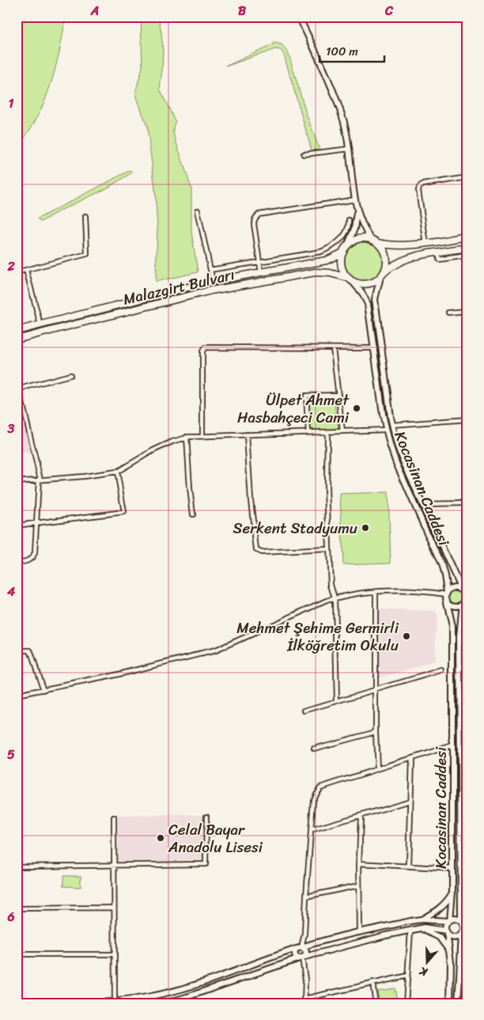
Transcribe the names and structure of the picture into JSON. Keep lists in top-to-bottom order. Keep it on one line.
{"streets":{"highway":["Malazgirt Bulvarı"],"main road":["Kocasinan Caddesi"]},"crossings":[["Malazgirt Bulvarı","Kocasinan Caddesi"]],"places":["Ülpet Ahmet Hasbahçeci Cami","Serkent Stadyumu","Mehmet Şehime Germirli İlköğretim Okulu","Celal Bayar Anadolu Lisesi"],"scale_bar":"100 m","north":"bottom","grid":{"columns":["A","B","C"],"rows":["1","2","3","4","5","6"]}}
